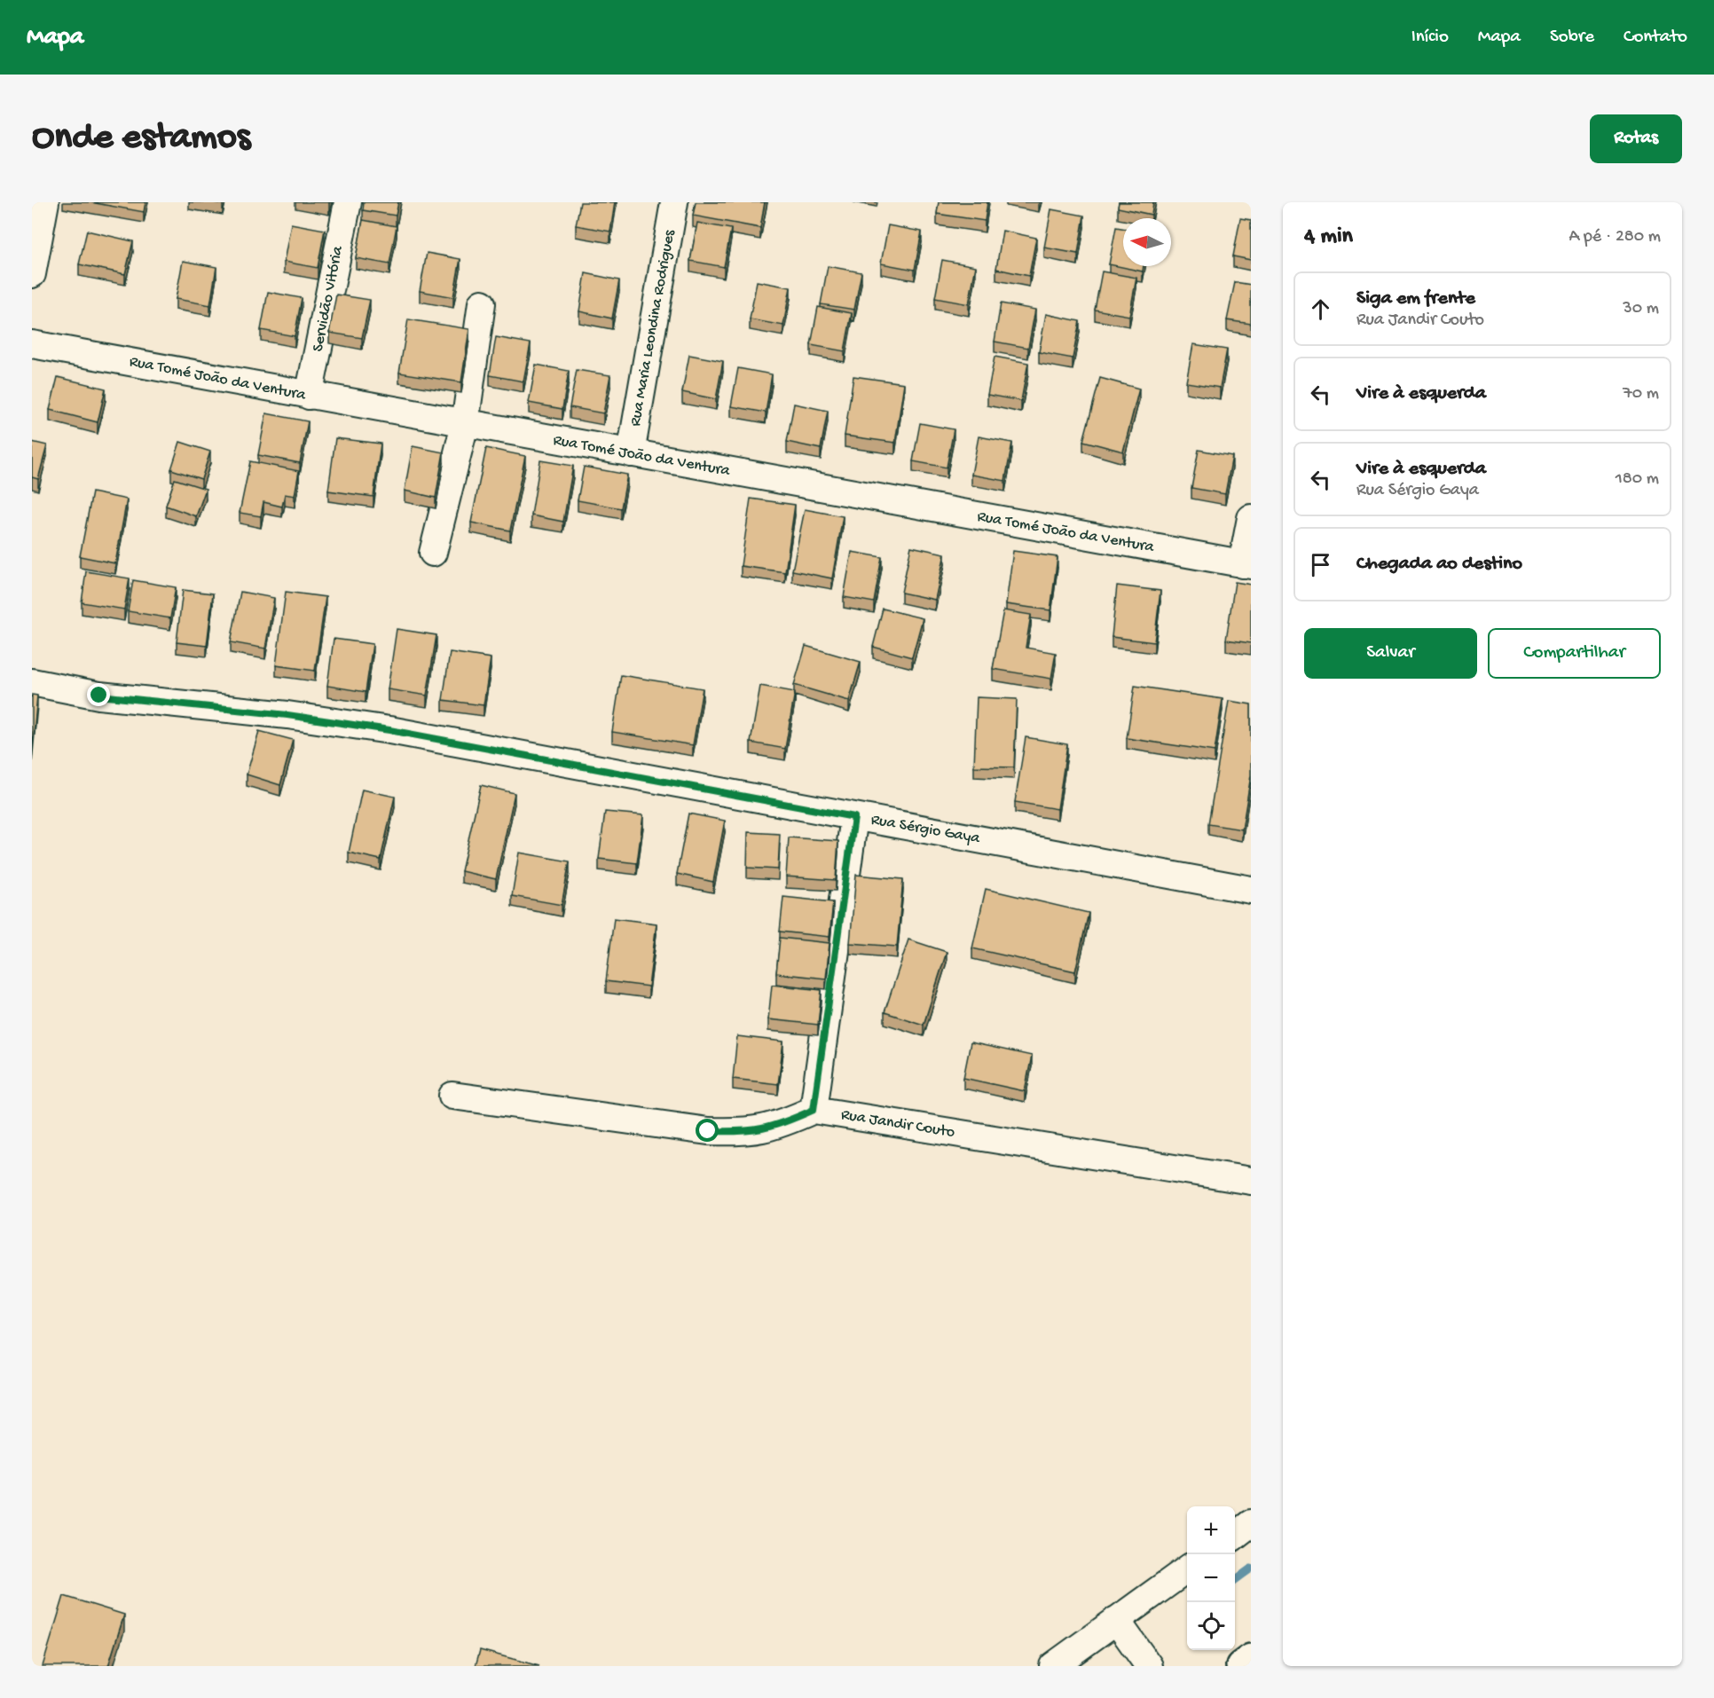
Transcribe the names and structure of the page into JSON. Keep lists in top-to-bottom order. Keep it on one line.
{"streets":{"street":["Servidão Vitória","Rua Maria Leondina Rodrigues","Rua Tomé João da Ventura","Rua Sérgio Gaya","Rua Jandir Couto"]},"crossings":[["Servidão Vitória","Rua Tomé João da Ventura"],["Rua Maria Leondina Rodrigues","Rua Tomé João da Ventura"]],"north":"left","page":{"header":"Mapa","nav":["Início","Mapa","Sobre","Contato"],"buttons":["Rotas",["Salvar","Compartilhar"]],"title":"Onde estamos","heading":["4 min","A pé · 280 m"],"list":[["Siga em frente","Rua Jandir Couto","30 m"],["Vire à esquerda","70 m"],["Vire à esquerda","Rua Sérgio Gaya","180 m"],"Chegada ao destino"],"map_buttons":["+","−"]}}
